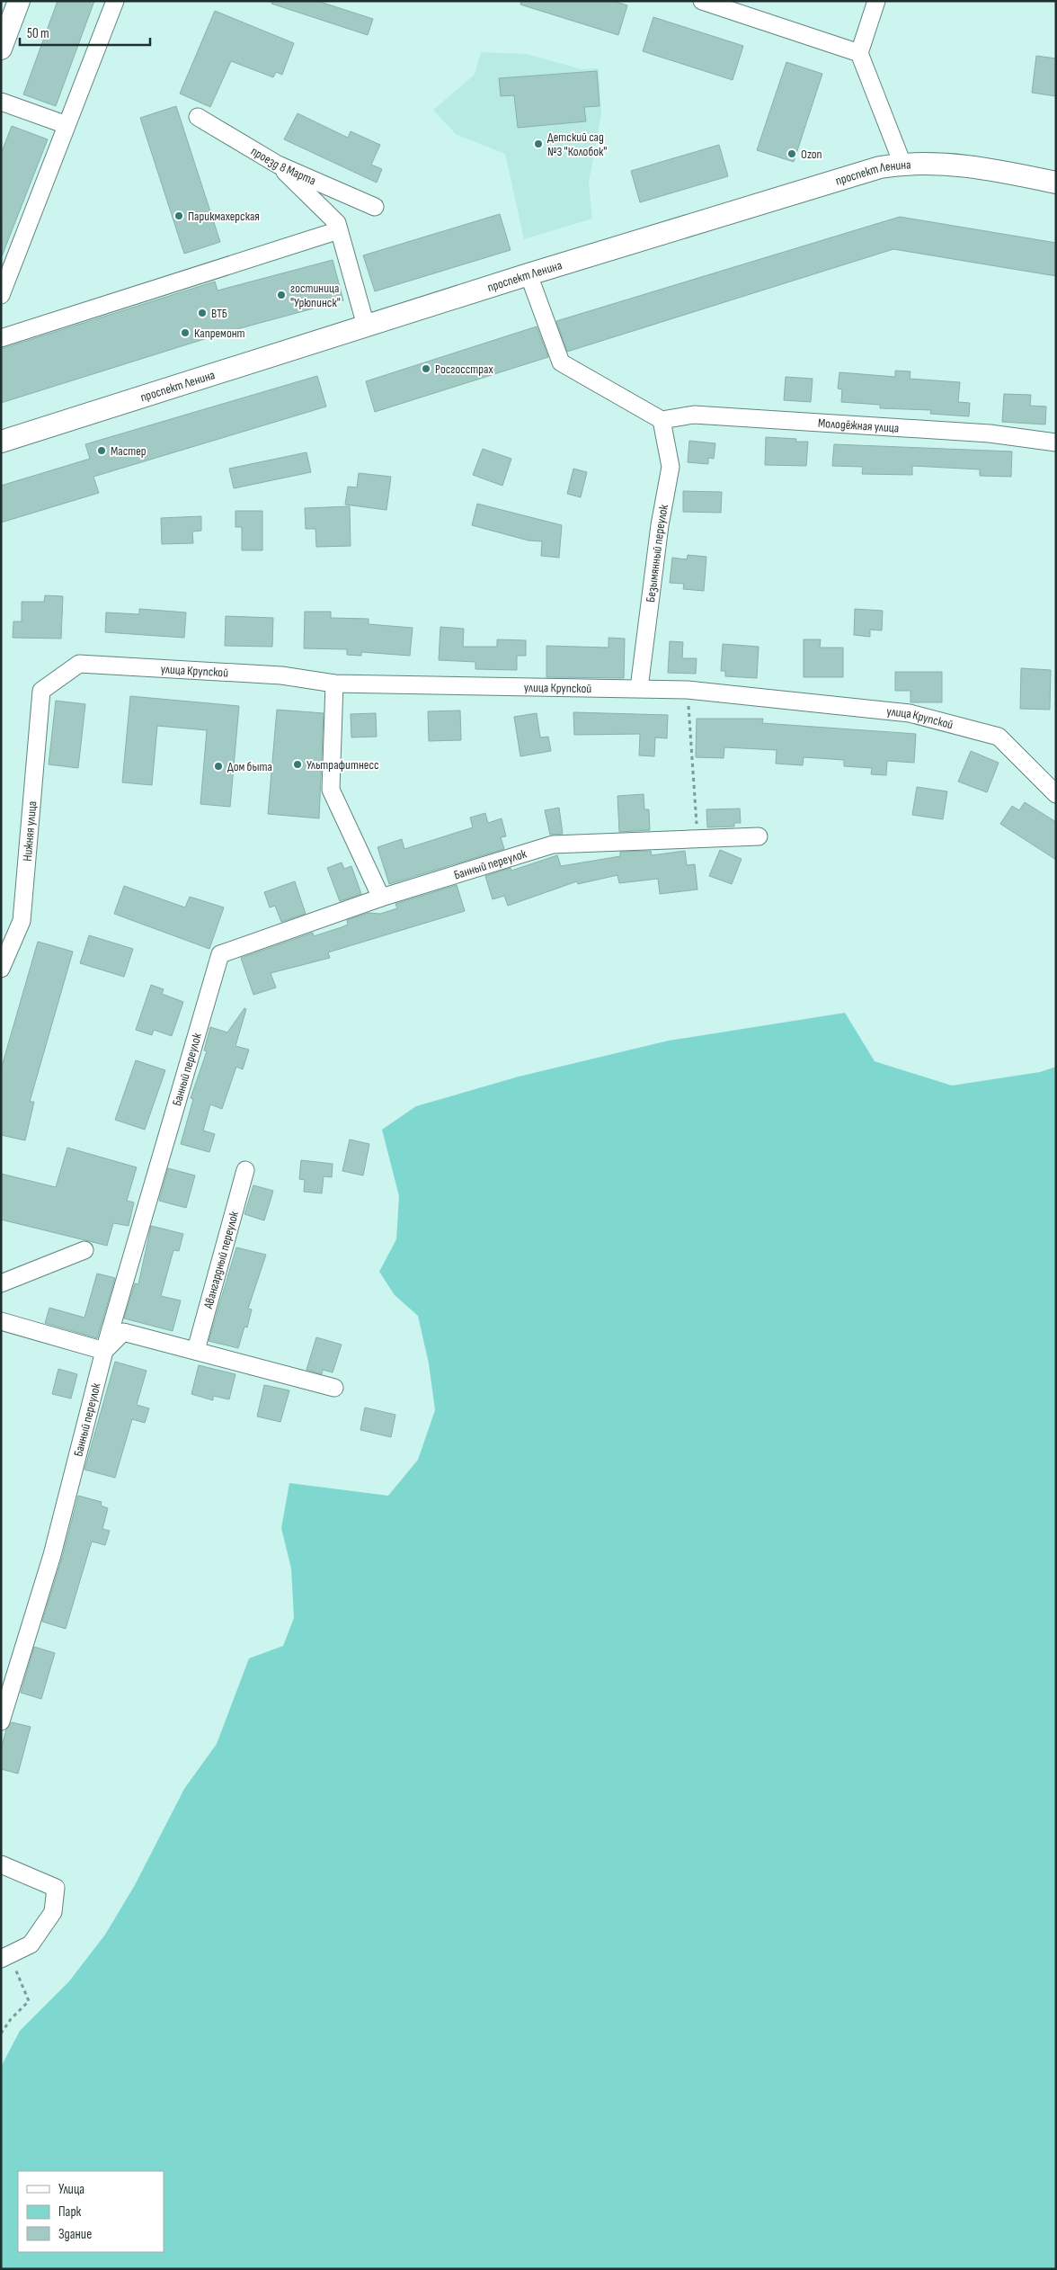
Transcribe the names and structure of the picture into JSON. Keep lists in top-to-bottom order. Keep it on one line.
{"streets":{"main road":["проспект Ленина"],"street":["проезд 8 Марта","Молодёжная улица","Безымянный переулок","улица Крупской","Нижняя улица","Банный переулок","Авангардный переулок"]},"crossings":[["Молодёжная улица","Безымянный переулок"],["Безымянный переулок","улица Крупской"],["улица Крупской","Нижняя улица"]],"places":["Детский сад №3 \"Колобок\"","Ozon","Парикмахерская","гостиница \"Урюпинск\"","ВТБ","Капремонт","Росгосстрах","Мастер","Ультрафитнесс","Дом быта"],"legend":["Улица","Парк","Здание"],"scale_bar":"50 m"}
